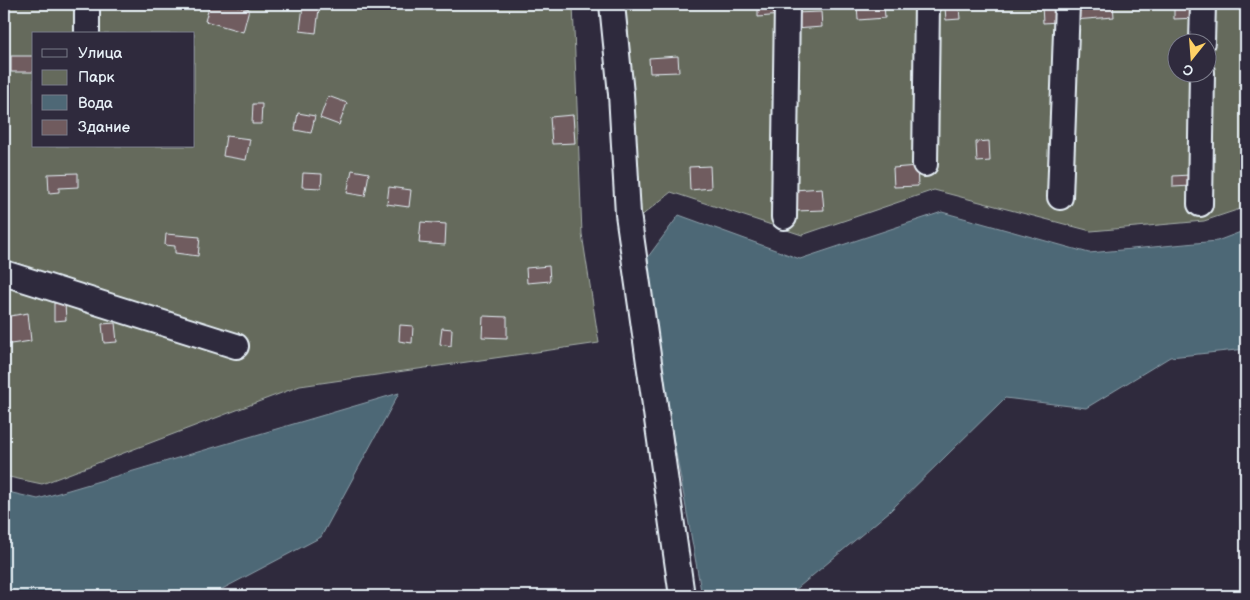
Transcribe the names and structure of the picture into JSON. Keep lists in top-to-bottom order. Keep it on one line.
{"legend":["Улица","Парк","Вода","Здание"],"north":"bottom"}
